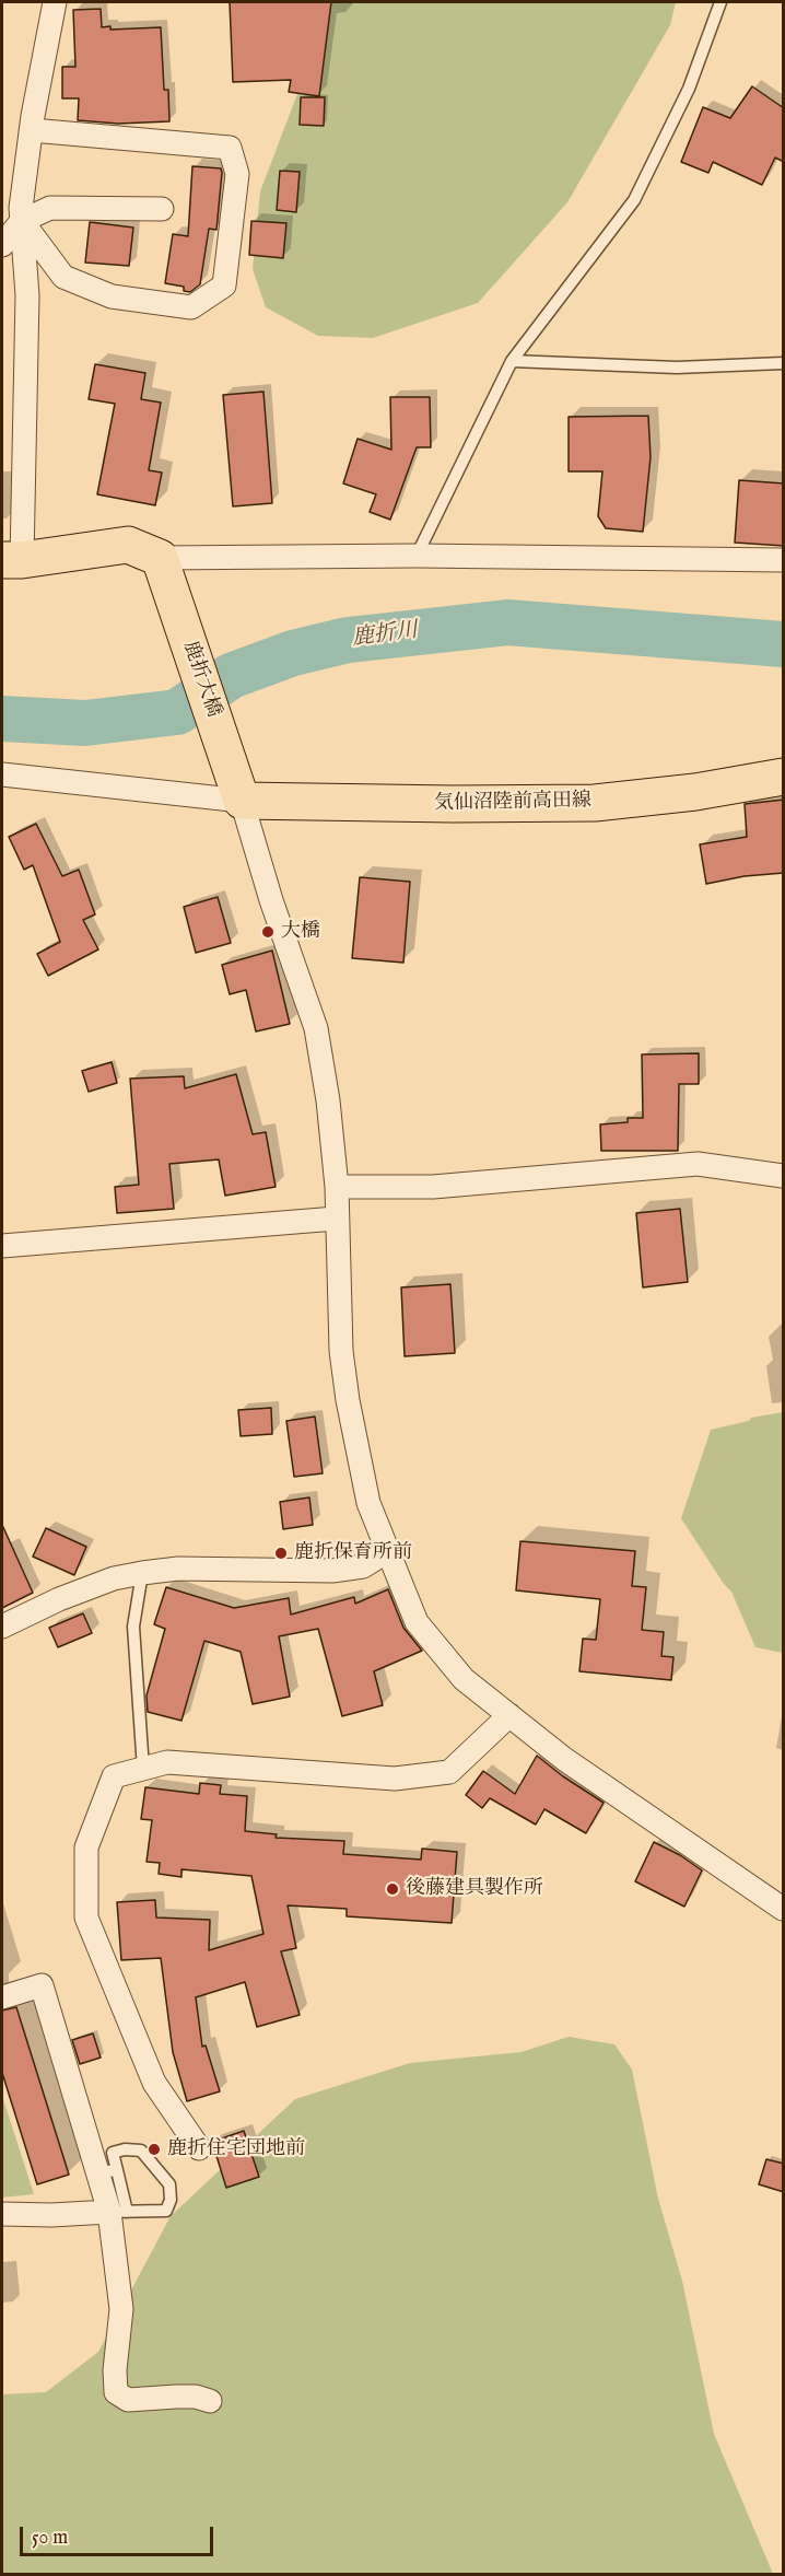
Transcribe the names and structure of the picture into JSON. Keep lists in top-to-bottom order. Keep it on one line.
{"streets":{"main road":["鹿折大橋","気仙沼陸前高田線"]},"crossings":[["鹿折大橋","気仙沼陸前高田線"]],"water":["鹿折川"],"places":["大橋","鹿折保育所前","後藤建具製作所","鹿折住宅団地前"],"scale_bar":"50 m"}
